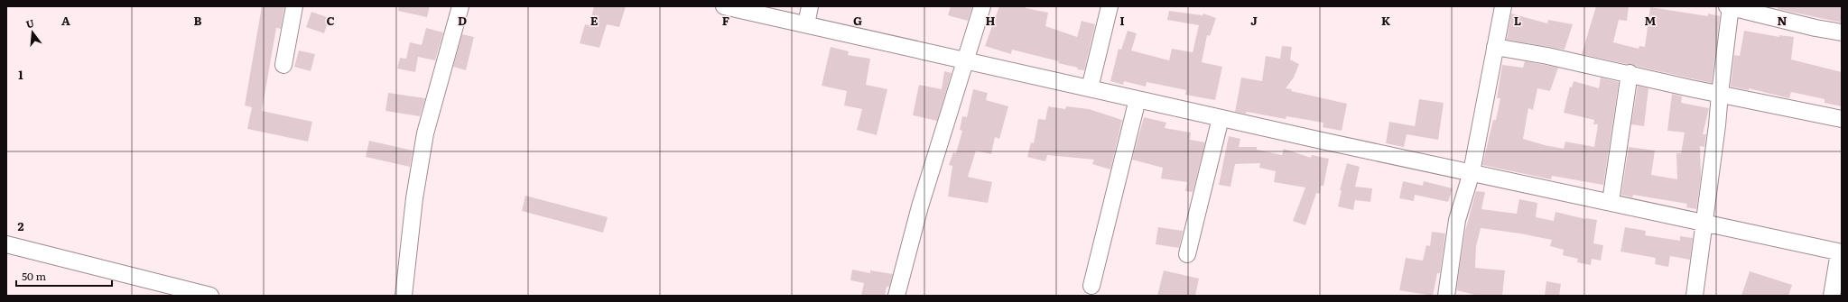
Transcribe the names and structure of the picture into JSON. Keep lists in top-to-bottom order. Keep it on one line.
{"scale_bar":"50 m","north":"top","grid":{"columns":["A","B","C","D","E","F","G","H","I","J","K","L","M","N"],"rows":["1","2"]}}
